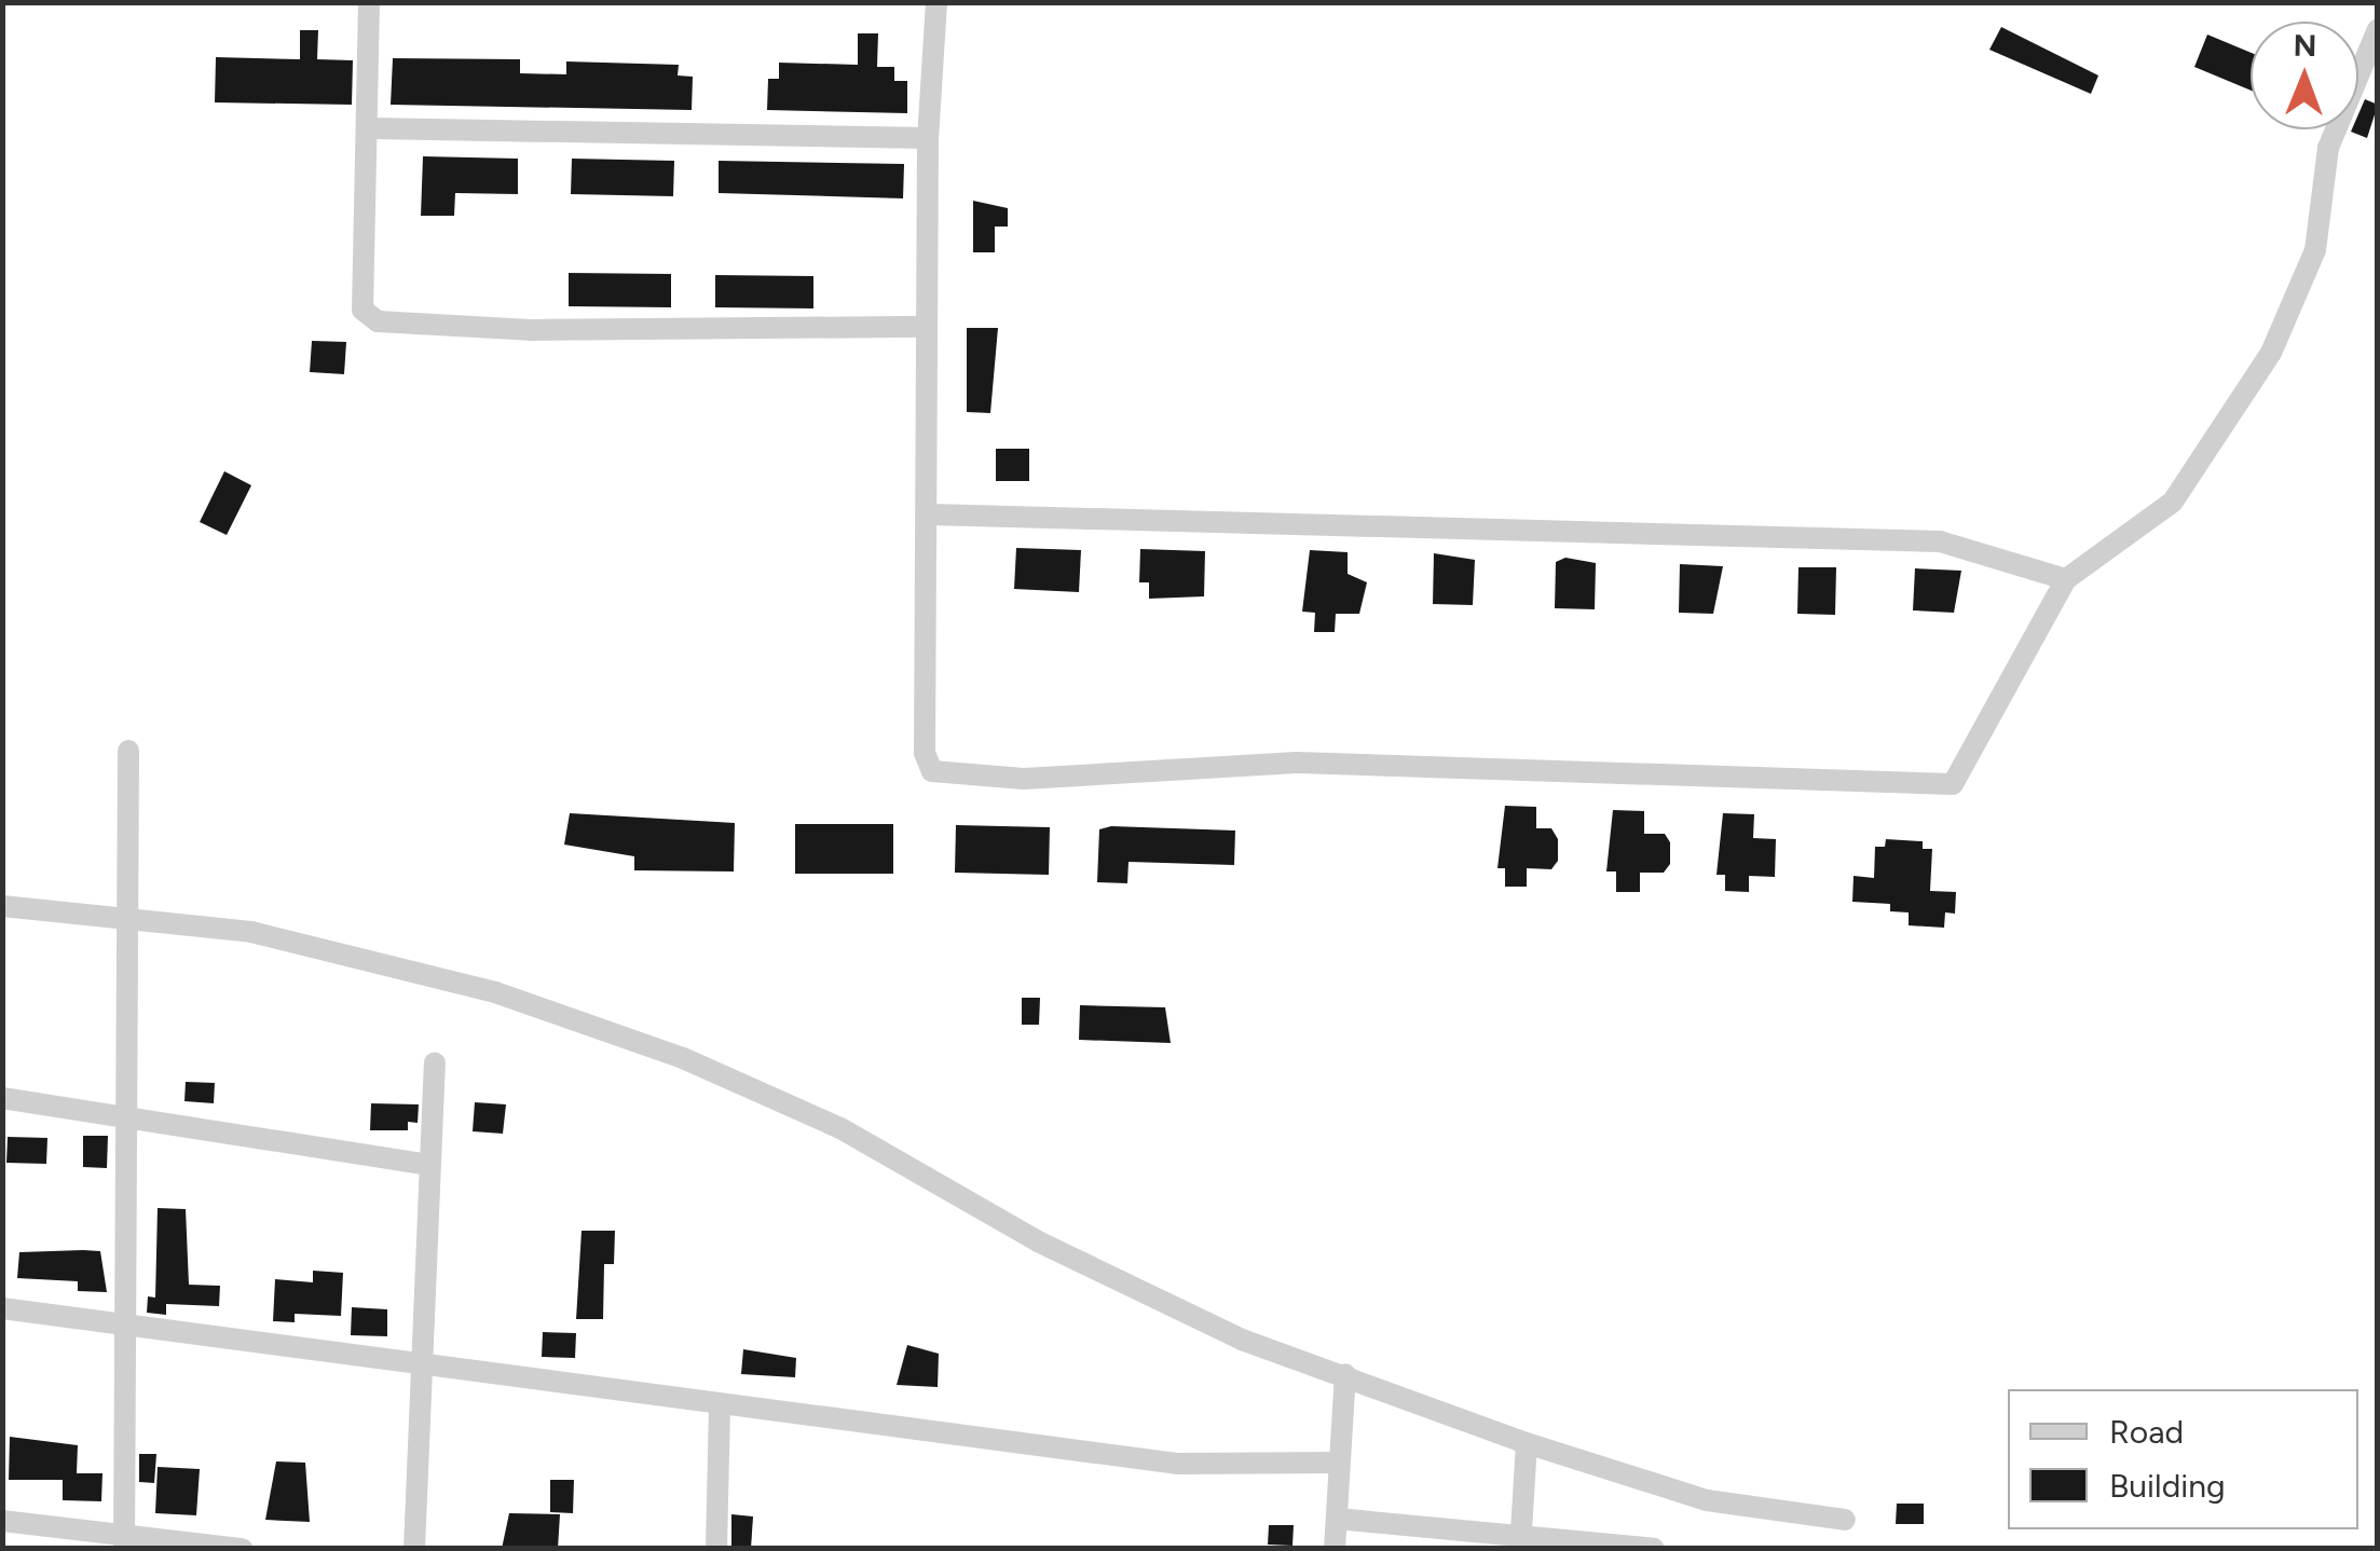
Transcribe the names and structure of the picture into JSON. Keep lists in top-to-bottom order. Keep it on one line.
{"legend":["Road","Building"],"north":"top"}
